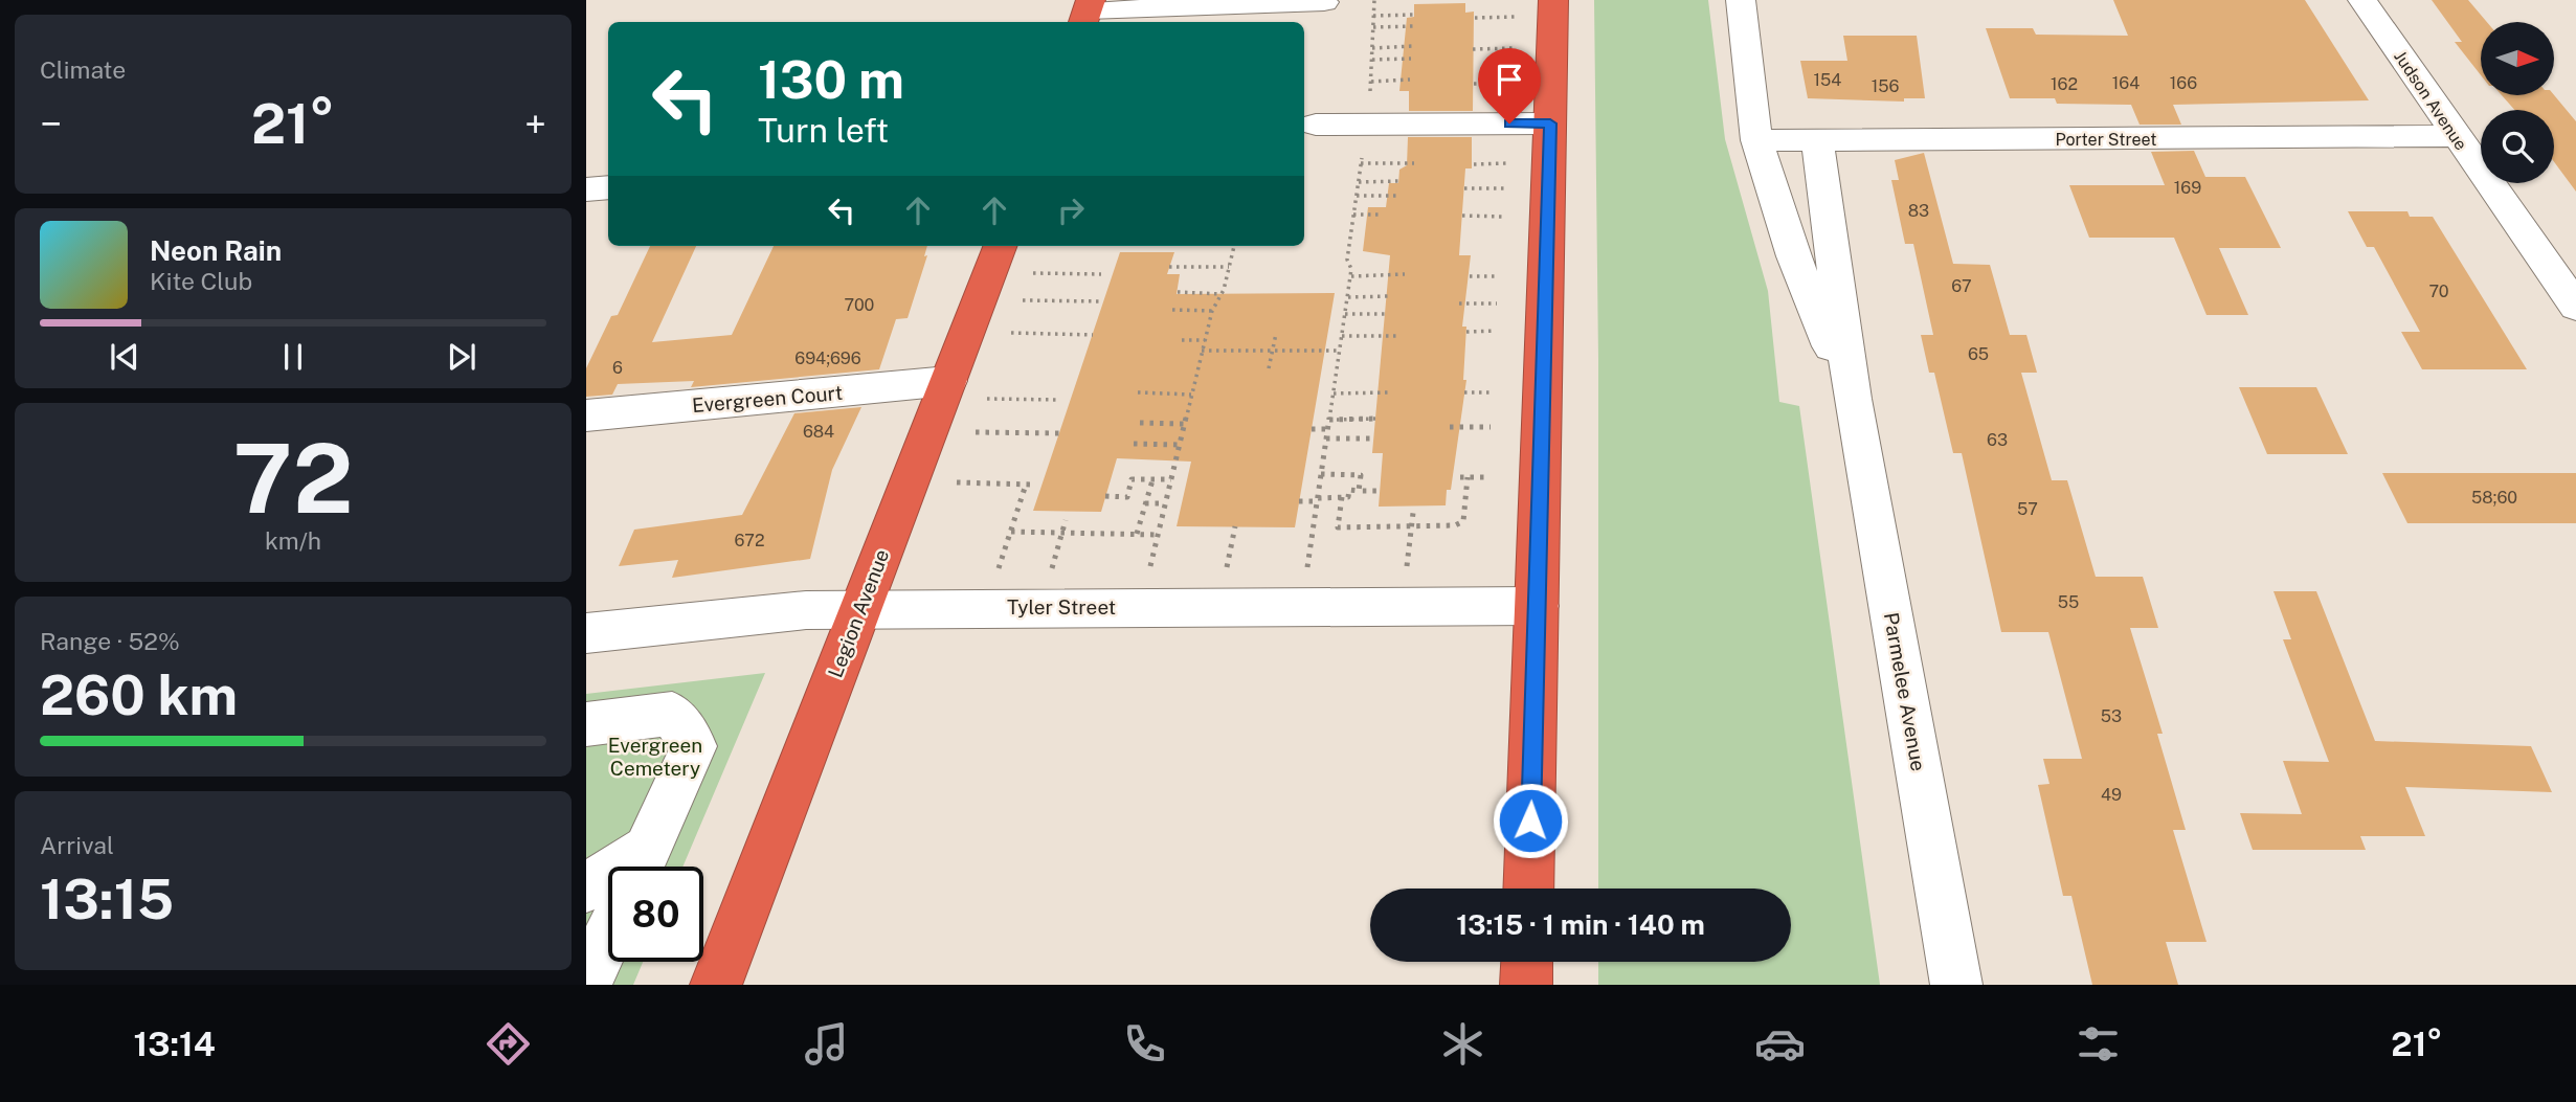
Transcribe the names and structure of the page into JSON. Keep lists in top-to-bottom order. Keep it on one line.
{"streets":{"highway":["Legion Avenue"],"street":["Judson Avenue","Porter Street","Evergreen Court","Tyler Street","Parmelee Avenue"]},"crossings":[["Judson Avenue","Porter Street"],["Porter Street","Parmelee Avenue"],["Evergreen Court","Legion Avenue"],["Tyler Street","Legion Avenue"]],"parks":["Evergreen Cemetery"],"house_numbers":["154","164","166","162","156","169","83","67","70","700","65","694;696","6","684","63","58;60","57","672","55","53","49"],"north":"right","page":{"tile":["Climate",["72","km/h"],["Range · 52%","260 km"],["Arrival","13:15"]],"turn":["130 m","Turn left"],"heat":["−","21°","+"],"song":["Neon Rain","Kite Club"],"limit":"80","trip":"13:15 · 1 min · 140 m","tabs":["13:14","21°"]}}
